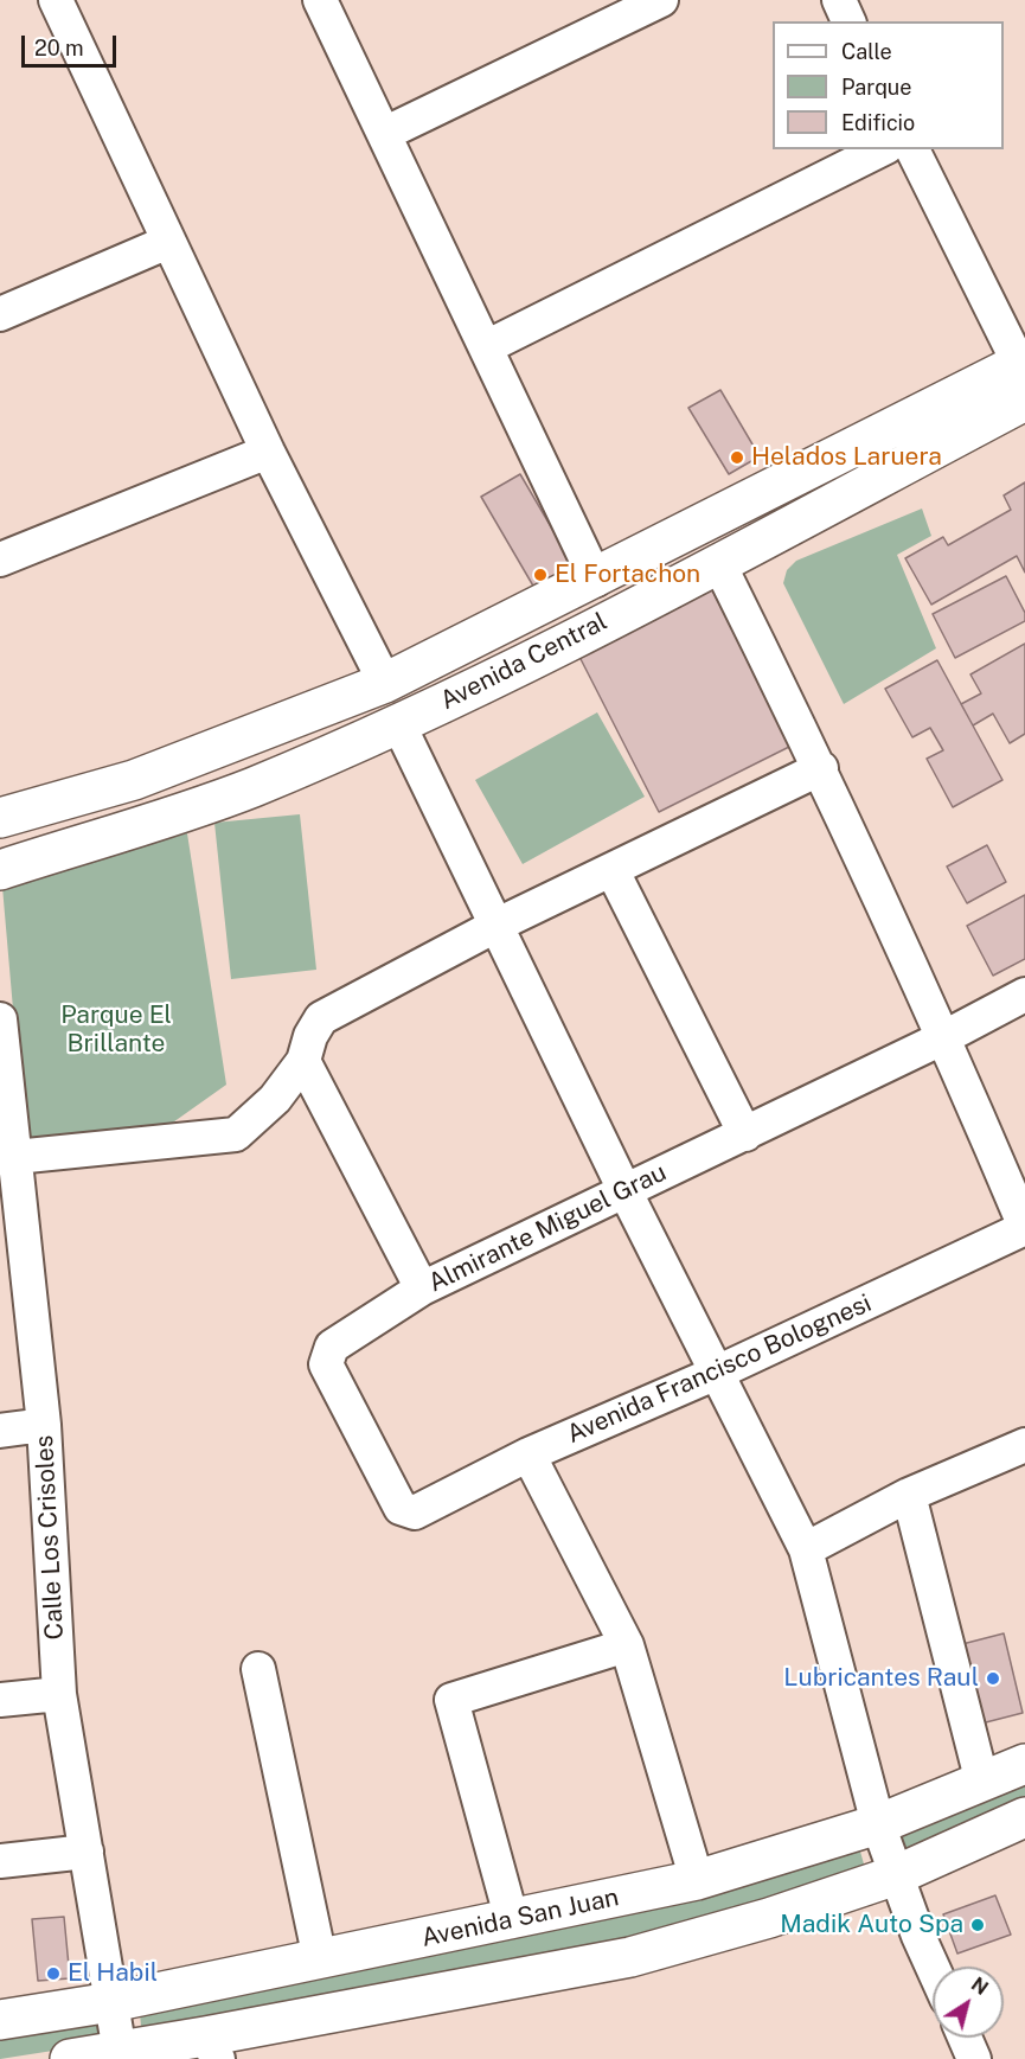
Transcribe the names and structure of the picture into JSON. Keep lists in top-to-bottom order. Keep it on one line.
{"streets":{"main road":["Avenida Central","Avenida San Juan"],"street":["Almirante Miguel Grau","Avenida Francisco Bolognesi","Calle Los Crisoles"]},"crossings":[["Almirante Miguel Grau","Avenida Francisco Bolognesi"],["Calle Los Crisoles","Avenida San Juan"]],"parks":["Parque El Brillante"],"places":["Helados Laruera","El Fortachon","Lubricantes Raul","Madik Auto Spa","El Habil"],"legend":["Calle","Parque","Edificio"],"scale_bar":"20 m","north":"top right"}
